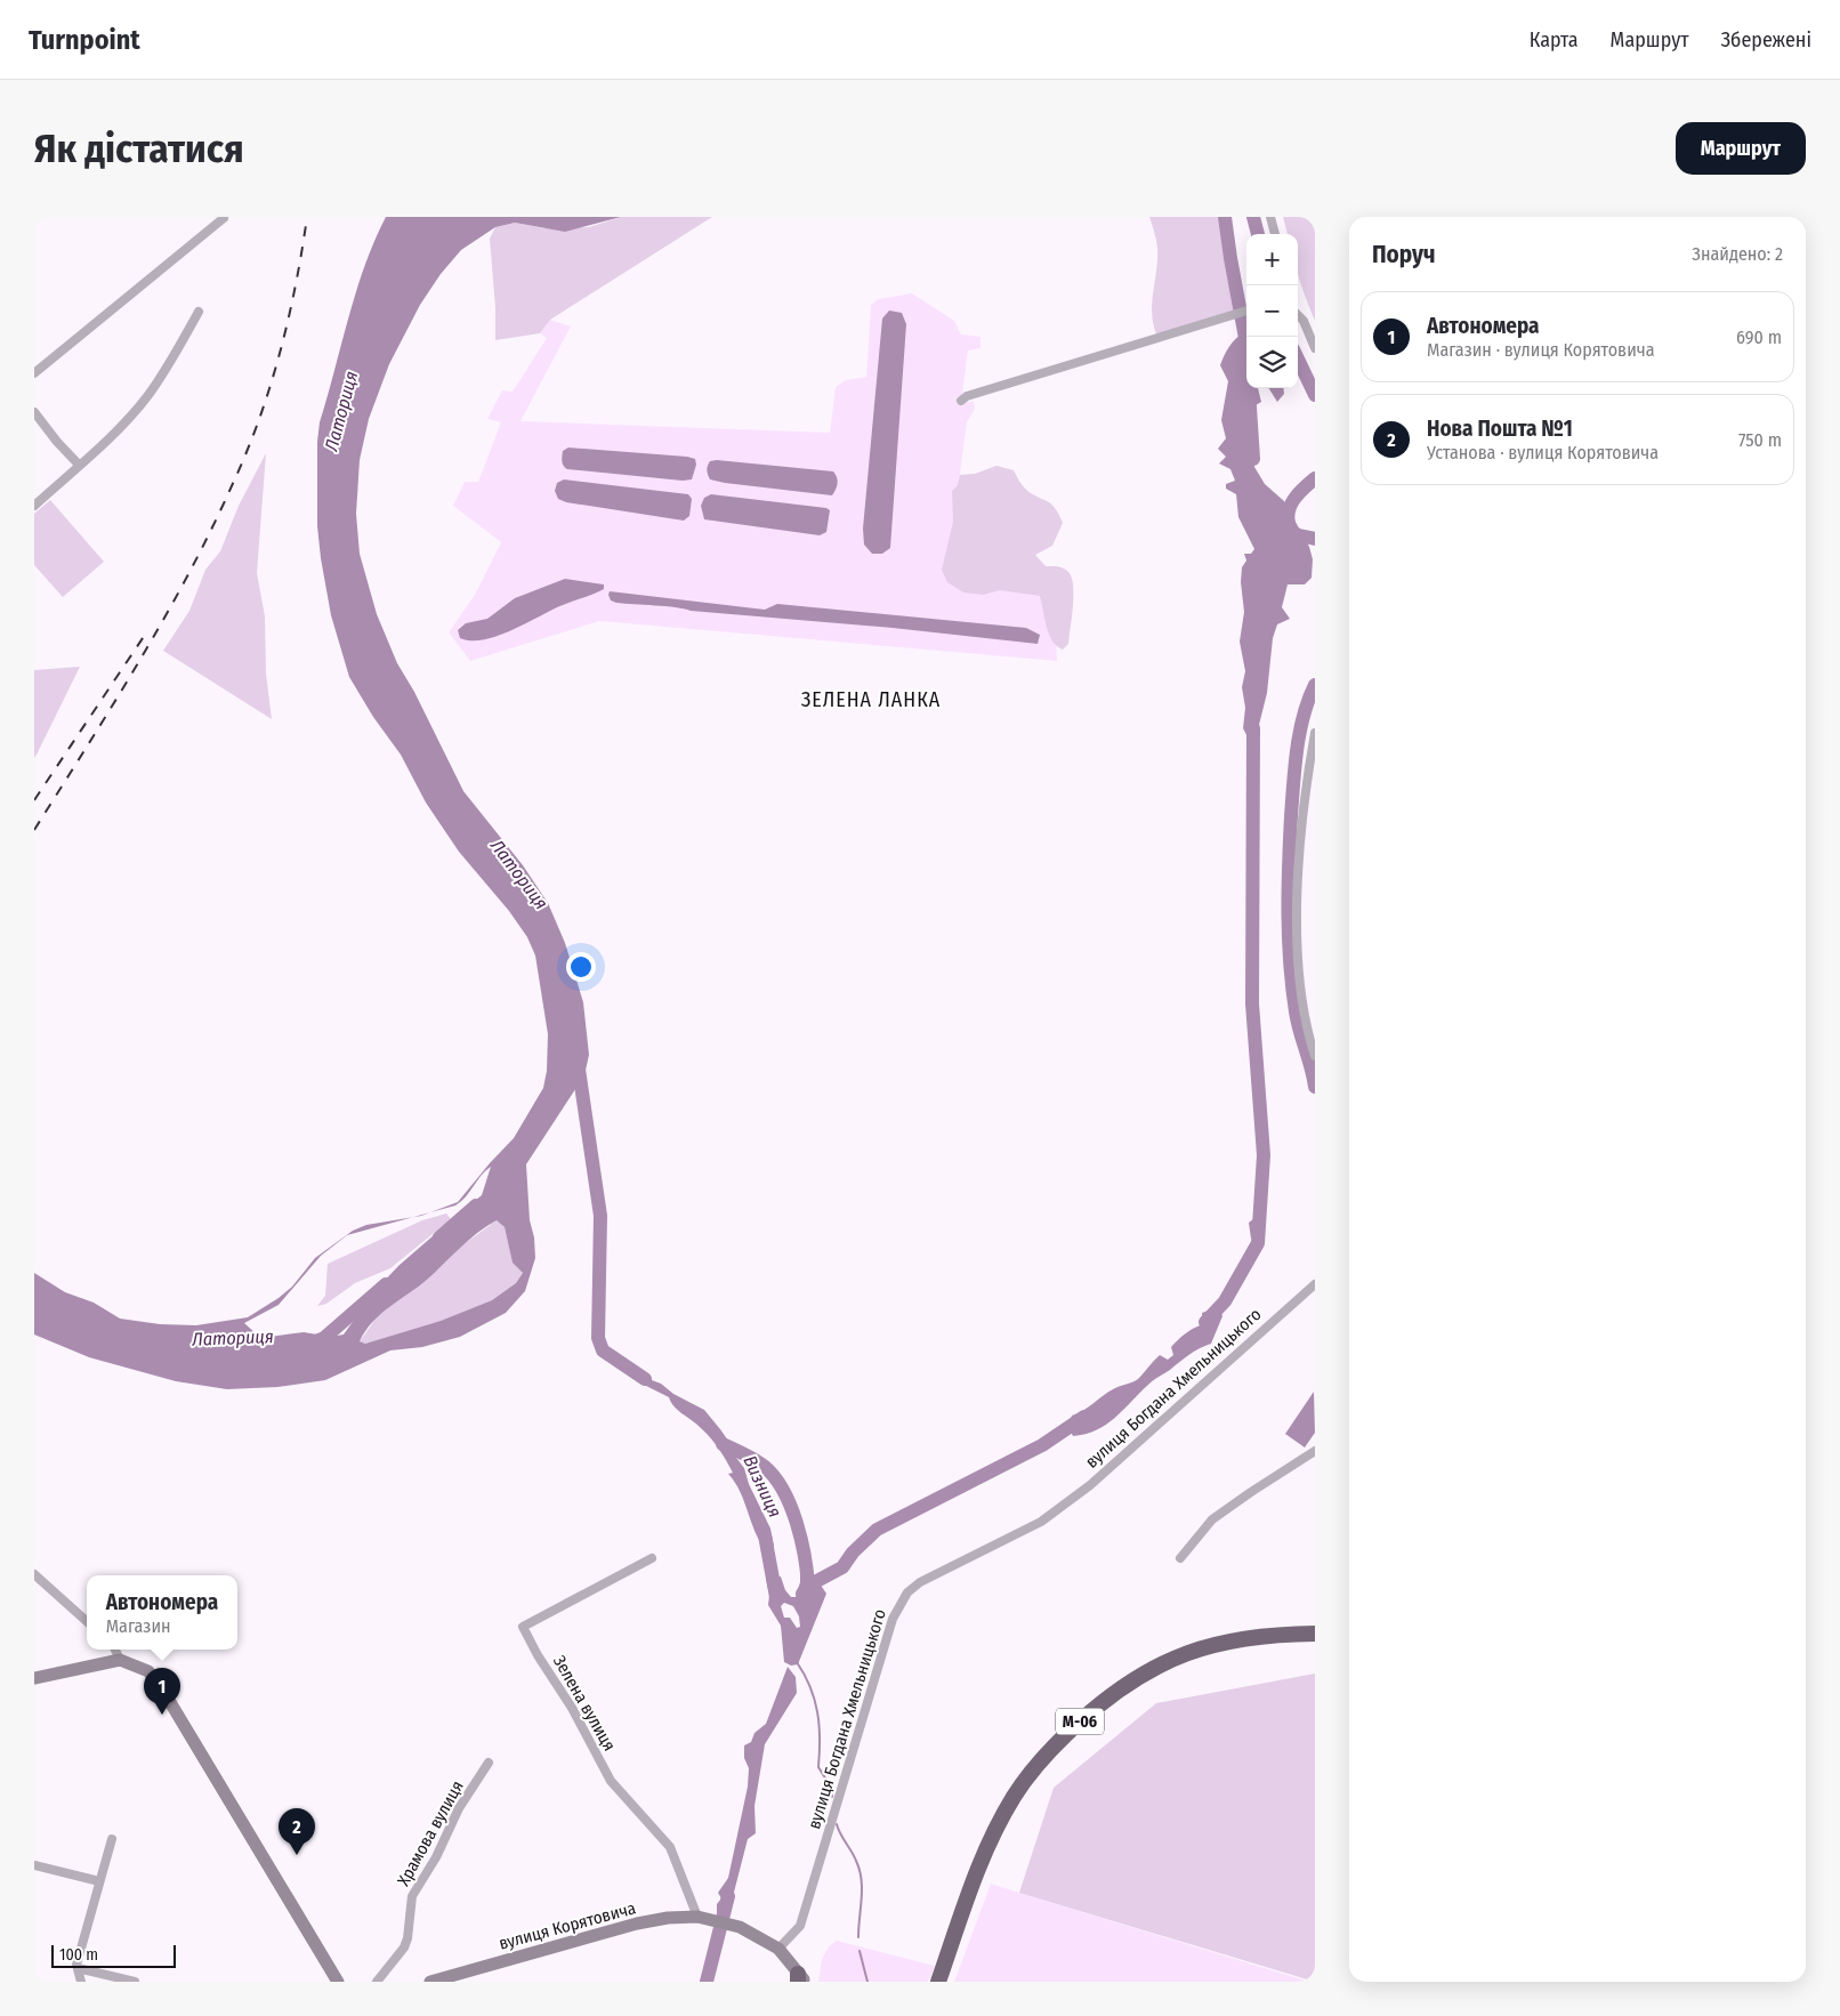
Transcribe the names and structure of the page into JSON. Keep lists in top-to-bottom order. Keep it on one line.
{"streets":{"highway":["М-06"],"main road":["вулиця Корятовича"],"street":["вулиця Богдана Хмельницького","Зелена вулиця","Храмова вулиця"]},"crossings":[["вулиця Богдана Хмельницького","вулиця Корятовича"],["Зелена вулиця","вулиця Корятовича"]],"districts":["ЗЕЛЕНА ЛАНКА"],"water":["Латориця","Визниця"],"scale_bar":"100 m","page":{"header":"Turnpoint","nav":["Карта","Маршрут","Збережені"],"buttons":"Маршрут","title":"Як дістатися","heading":["Поруч","Знайдено: 2"],"map_buttons":["+","−"],"list":[{"mark":"1","name":"Автономера","note":"Магазин · вулиця Корятовича","value":"690 m"},{"mark":"2","name":"Нова Пошта №1","note":"Установа · вулиця Корятовича","value":"750 m"}],"popup":["Автономера","Магазин"],"pins":["1","2"],"scale":"100 m"}}
